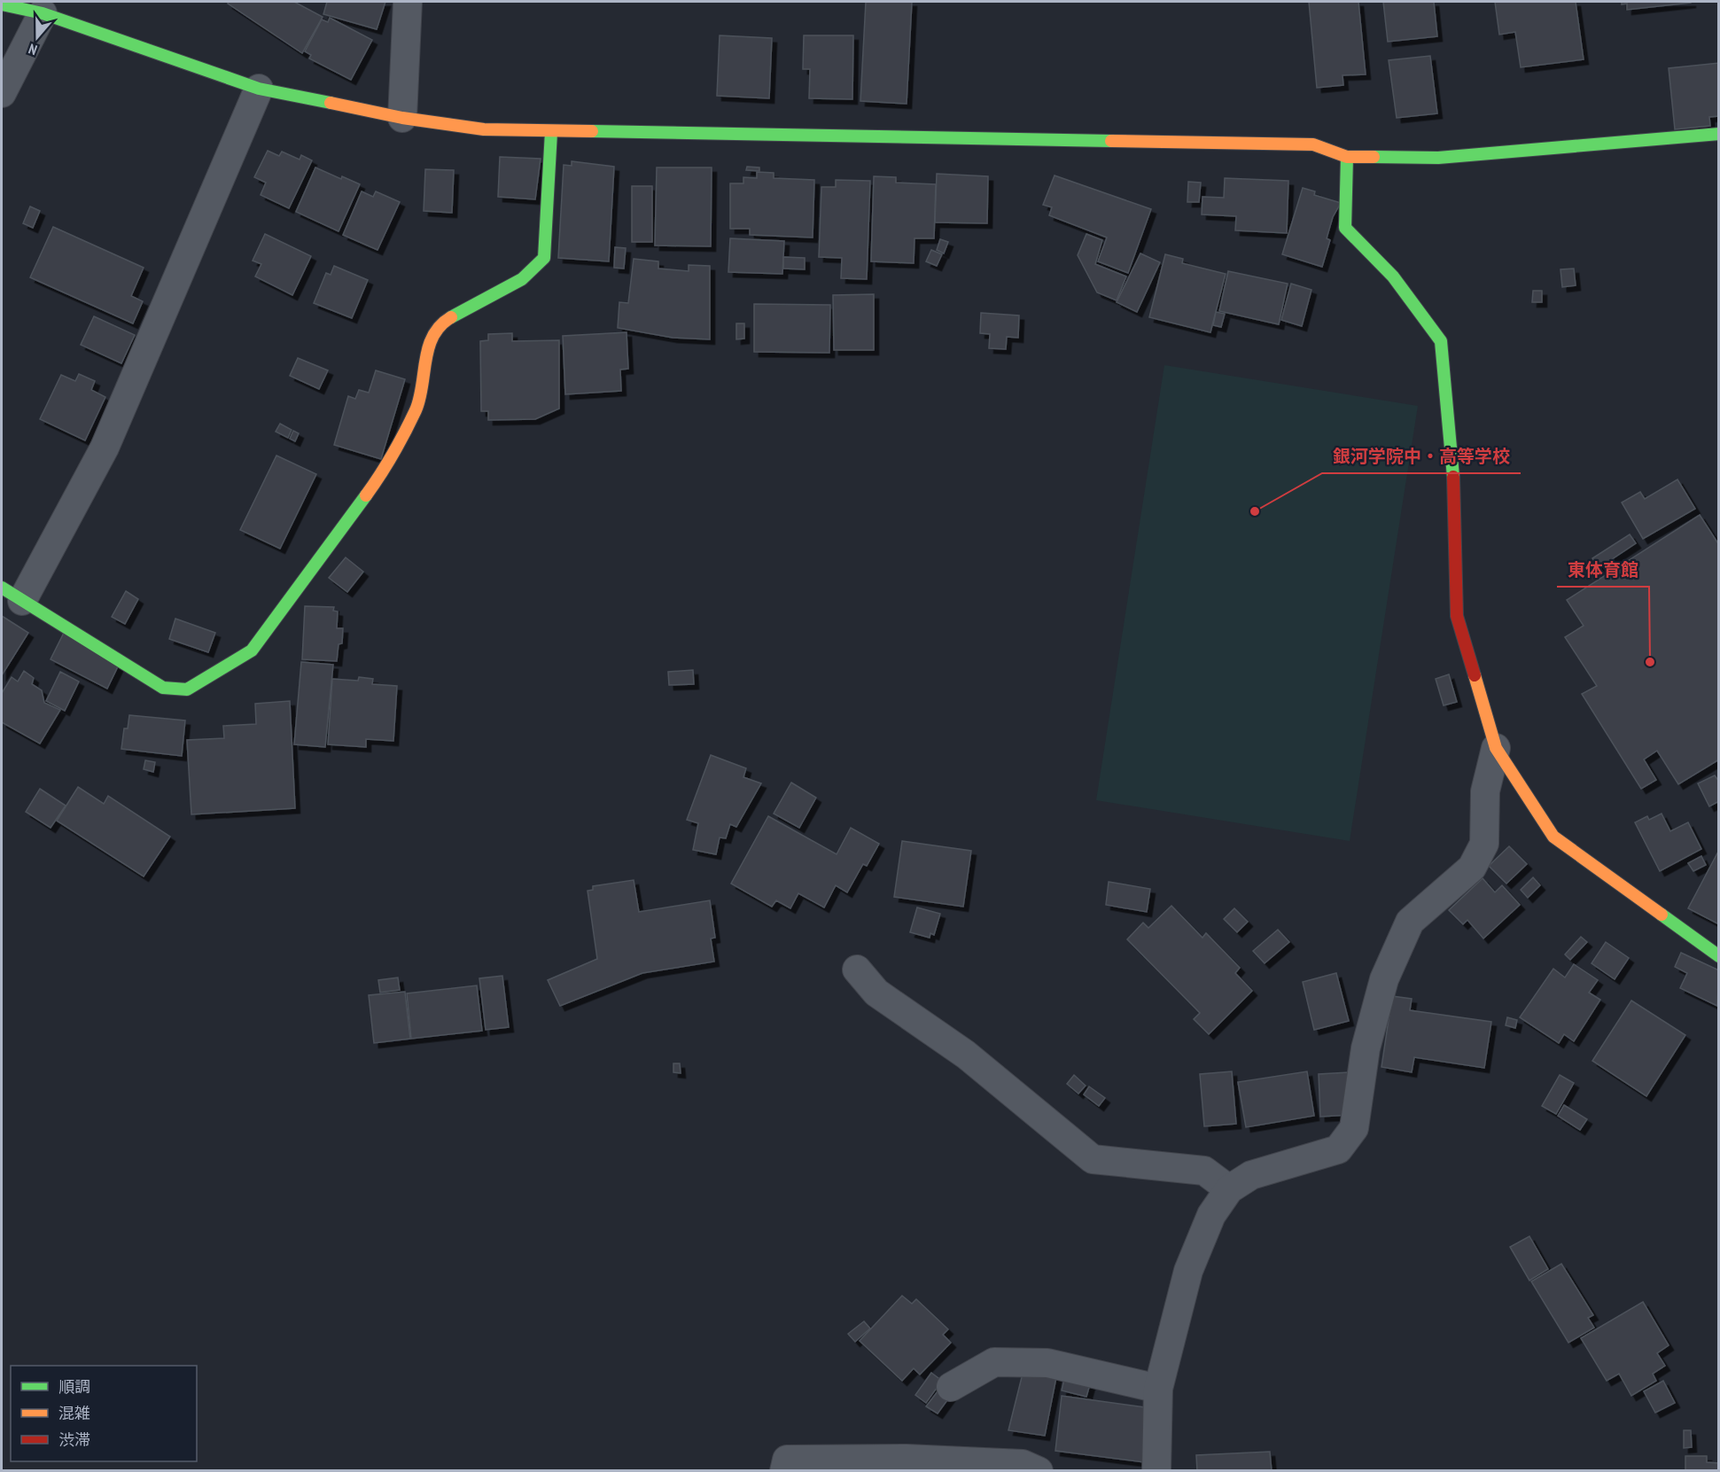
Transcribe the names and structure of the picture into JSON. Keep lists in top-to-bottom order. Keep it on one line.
{"places":["銀河学院中・高等学校","東体育館"],"legend":["順調","混雑","渋滞"],"north":"bottom"}
